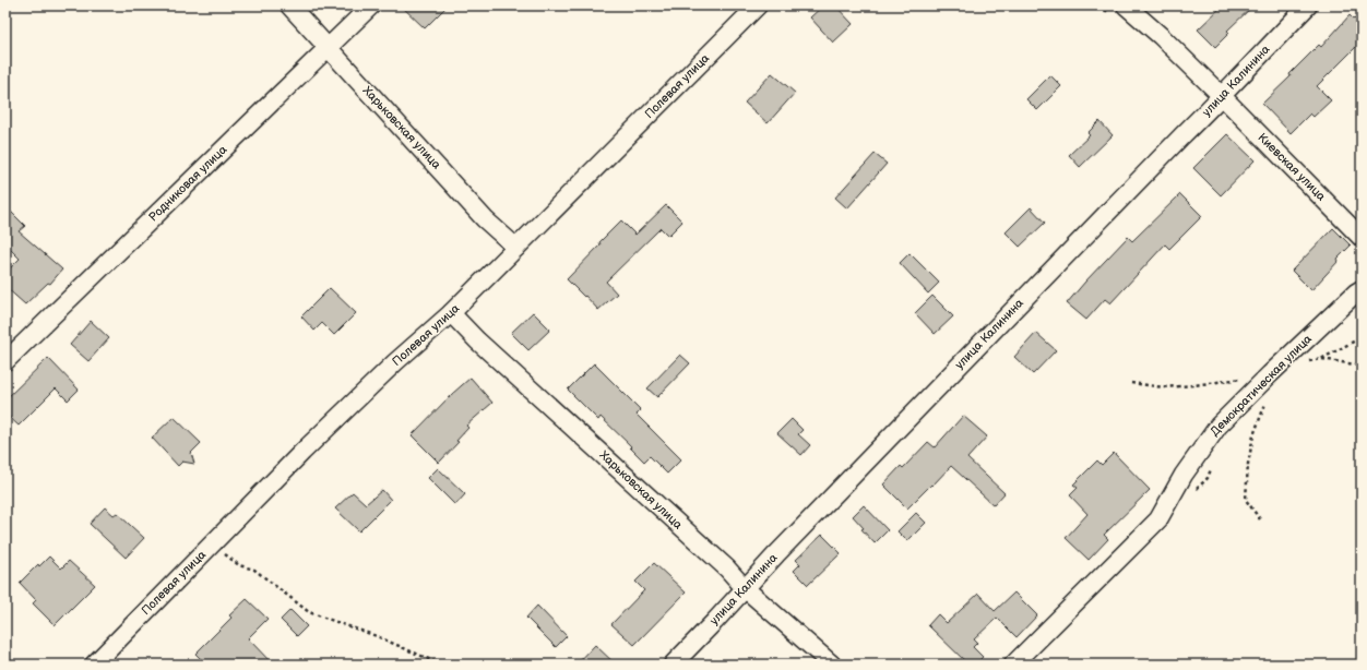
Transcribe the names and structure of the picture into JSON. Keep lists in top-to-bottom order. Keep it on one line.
{"streets":{"street":["улица Калинина","Полевая улица","Харьковская улица","Киевская улица","Родниковая улица","Демократическая улица"]},"crossings":[["улица Калинина","Харьковская улица"],["улица Калинина","Киевская улица"],["Полевая улица","Харьковская улица"],["Харьковская улица","Родниковая улица"]]}
